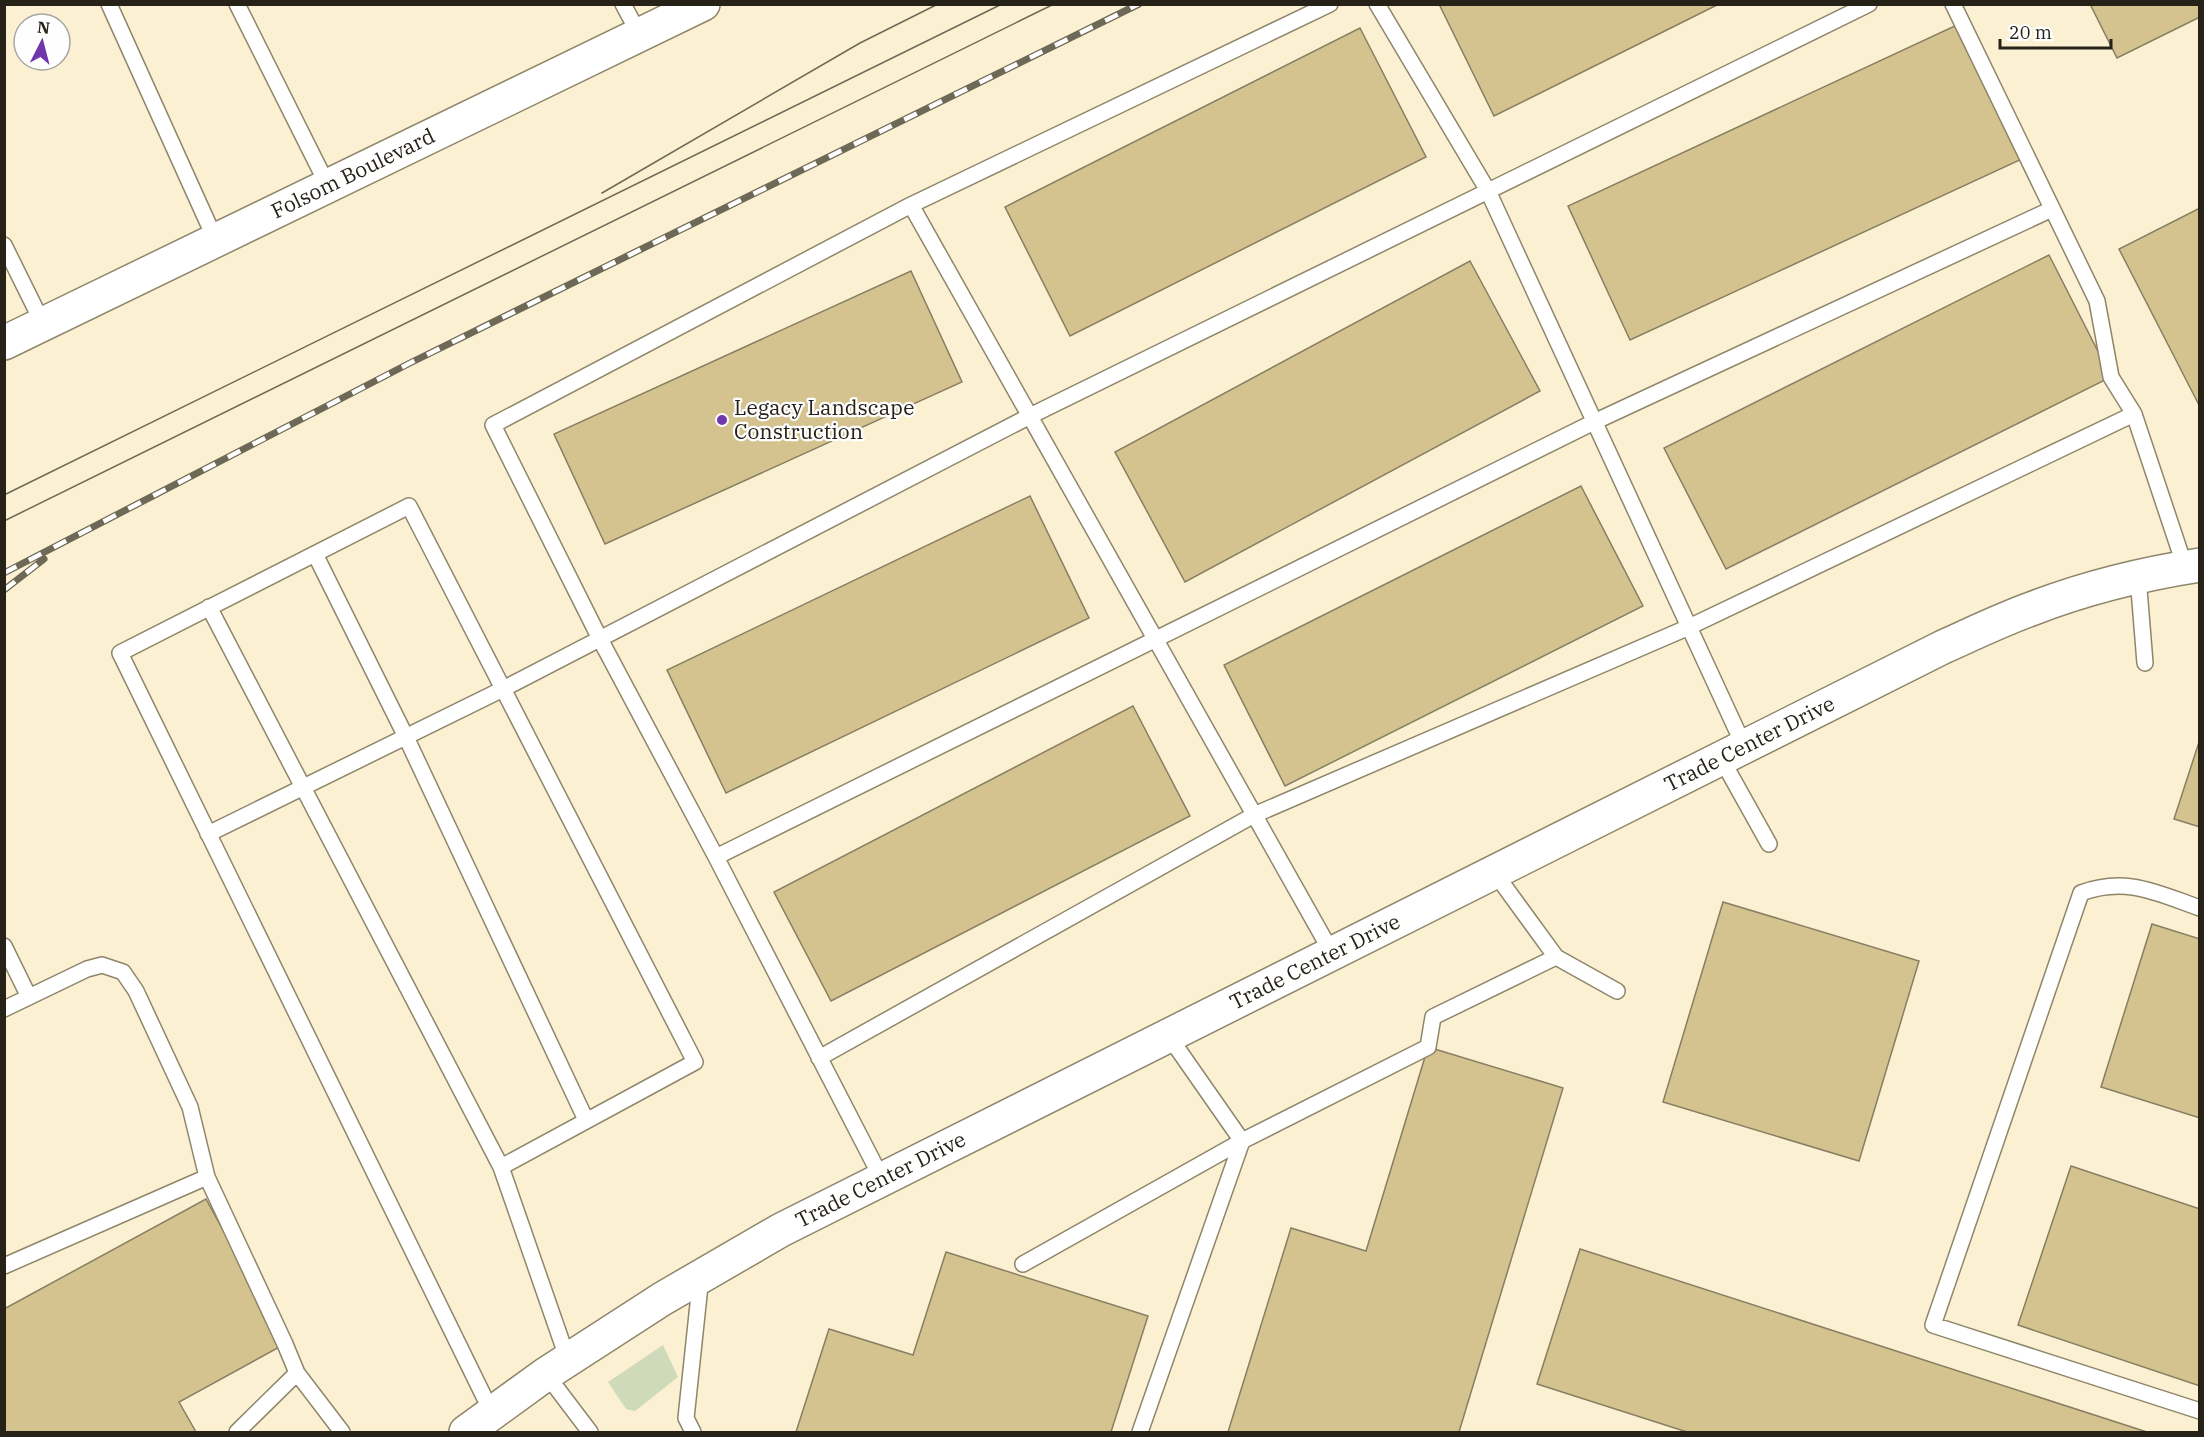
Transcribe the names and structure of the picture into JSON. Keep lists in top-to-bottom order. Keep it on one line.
{"streets":{"street":["Folsom Boulevard","Trade Center Drive"]},"places":["Legacy Landscape Construction"],"scale_bar":"20 m","north":"top"}
